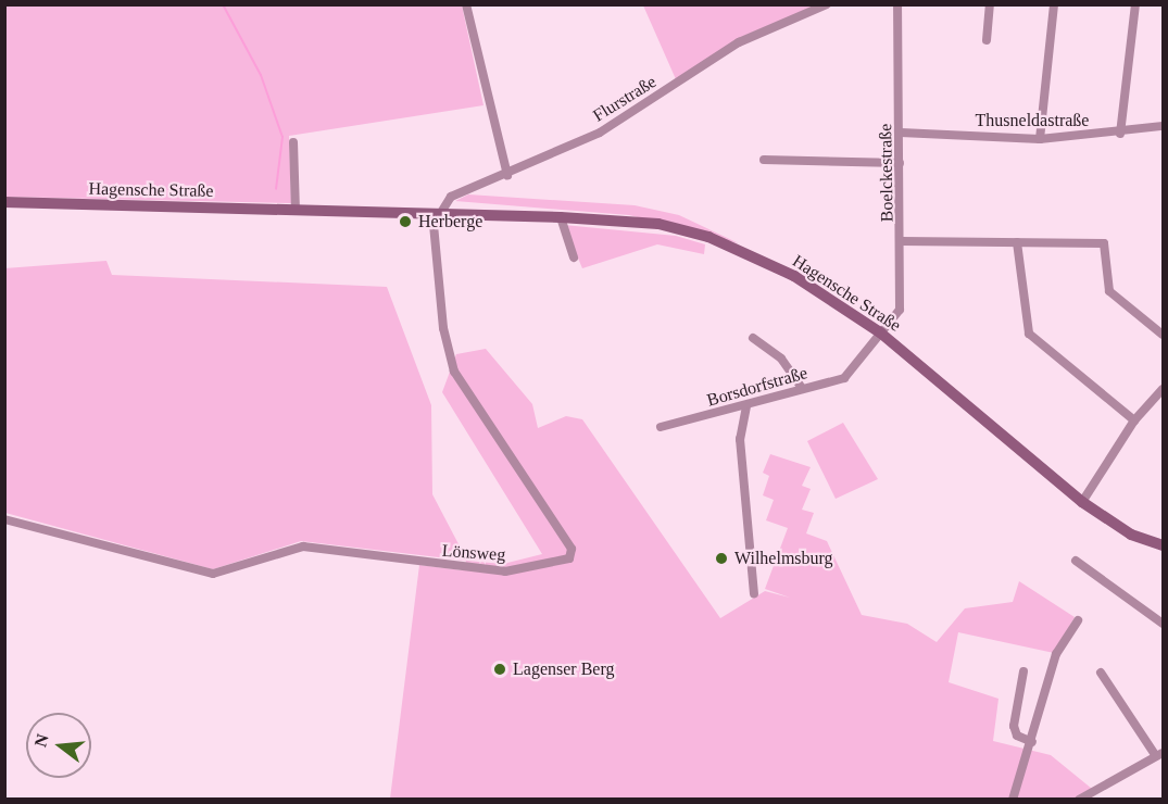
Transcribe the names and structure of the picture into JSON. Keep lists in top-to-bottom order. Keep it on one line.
{"streets":{"street":["Flurstraße","Thusneldastraße","Boelckestraße","Hagensche Straße","Borsdorfstraße","Lönsweg"]},"crossings":[["Flurstraße","Hagensche Straße"],["Flurstraße","Lönsweg"],["Thusneldastraße","Boelckestraße"],["Boelckestraße","Hagensche Straße"],["Boelckestraße","Borsdorfstraße"],["Hagensche Straße","Borsdorfstraße"],["Hagensche Straße","Lönsweg"]],"places":["Herberge","Wilhelmsburg","Lagenser Berg"],"north":"left"}
